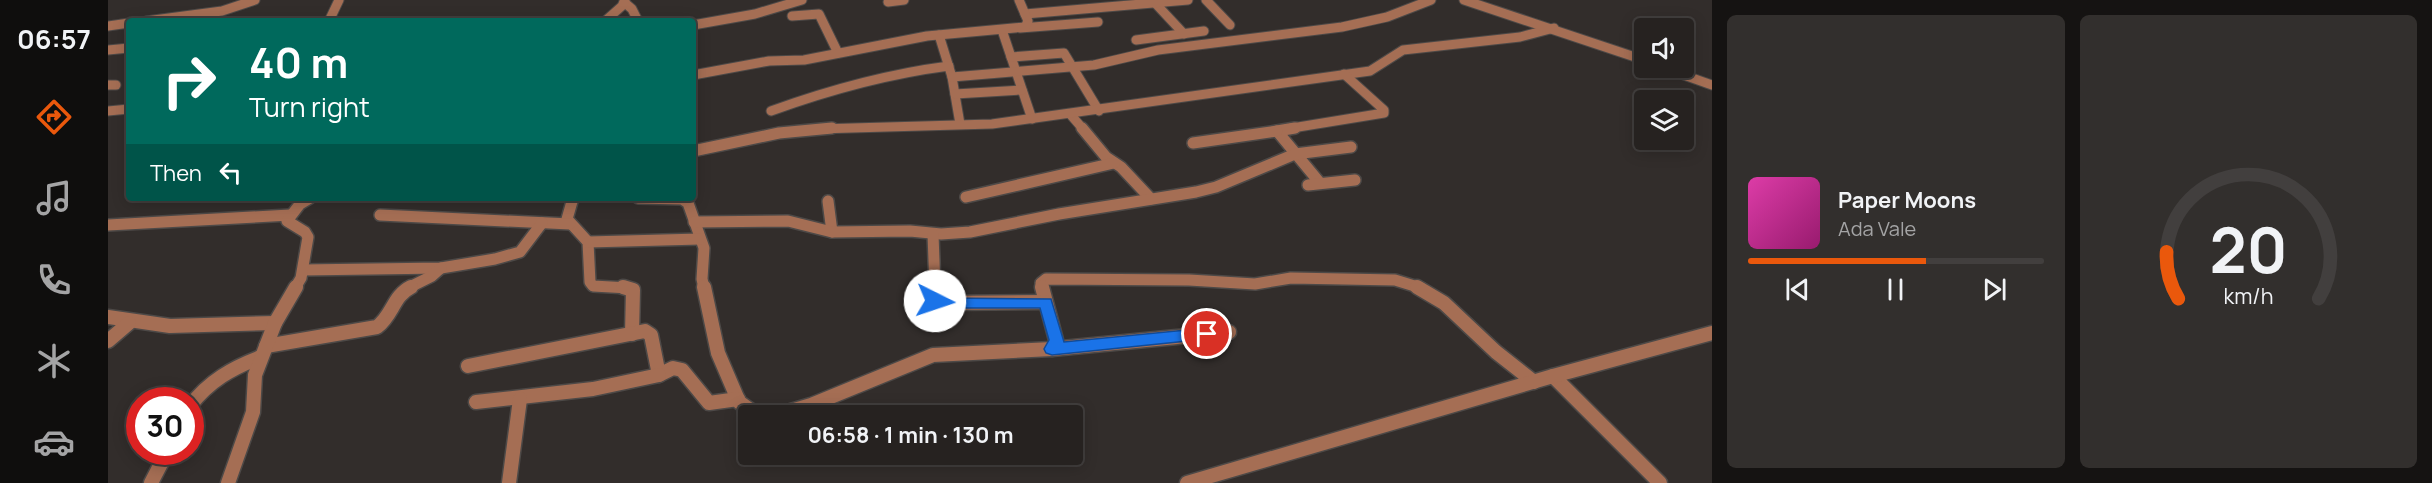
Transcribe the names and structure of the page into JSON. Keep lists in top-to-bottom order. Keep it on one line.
{"page":{"tabs":"06:57","turn":["40 m","Turn right"],"then":"Then","song":["Paper Moons","Ada Vale"],"limit":"30","trip":"06:58 · 1 min · 130 m","gauge":["20","km/h"]}}
